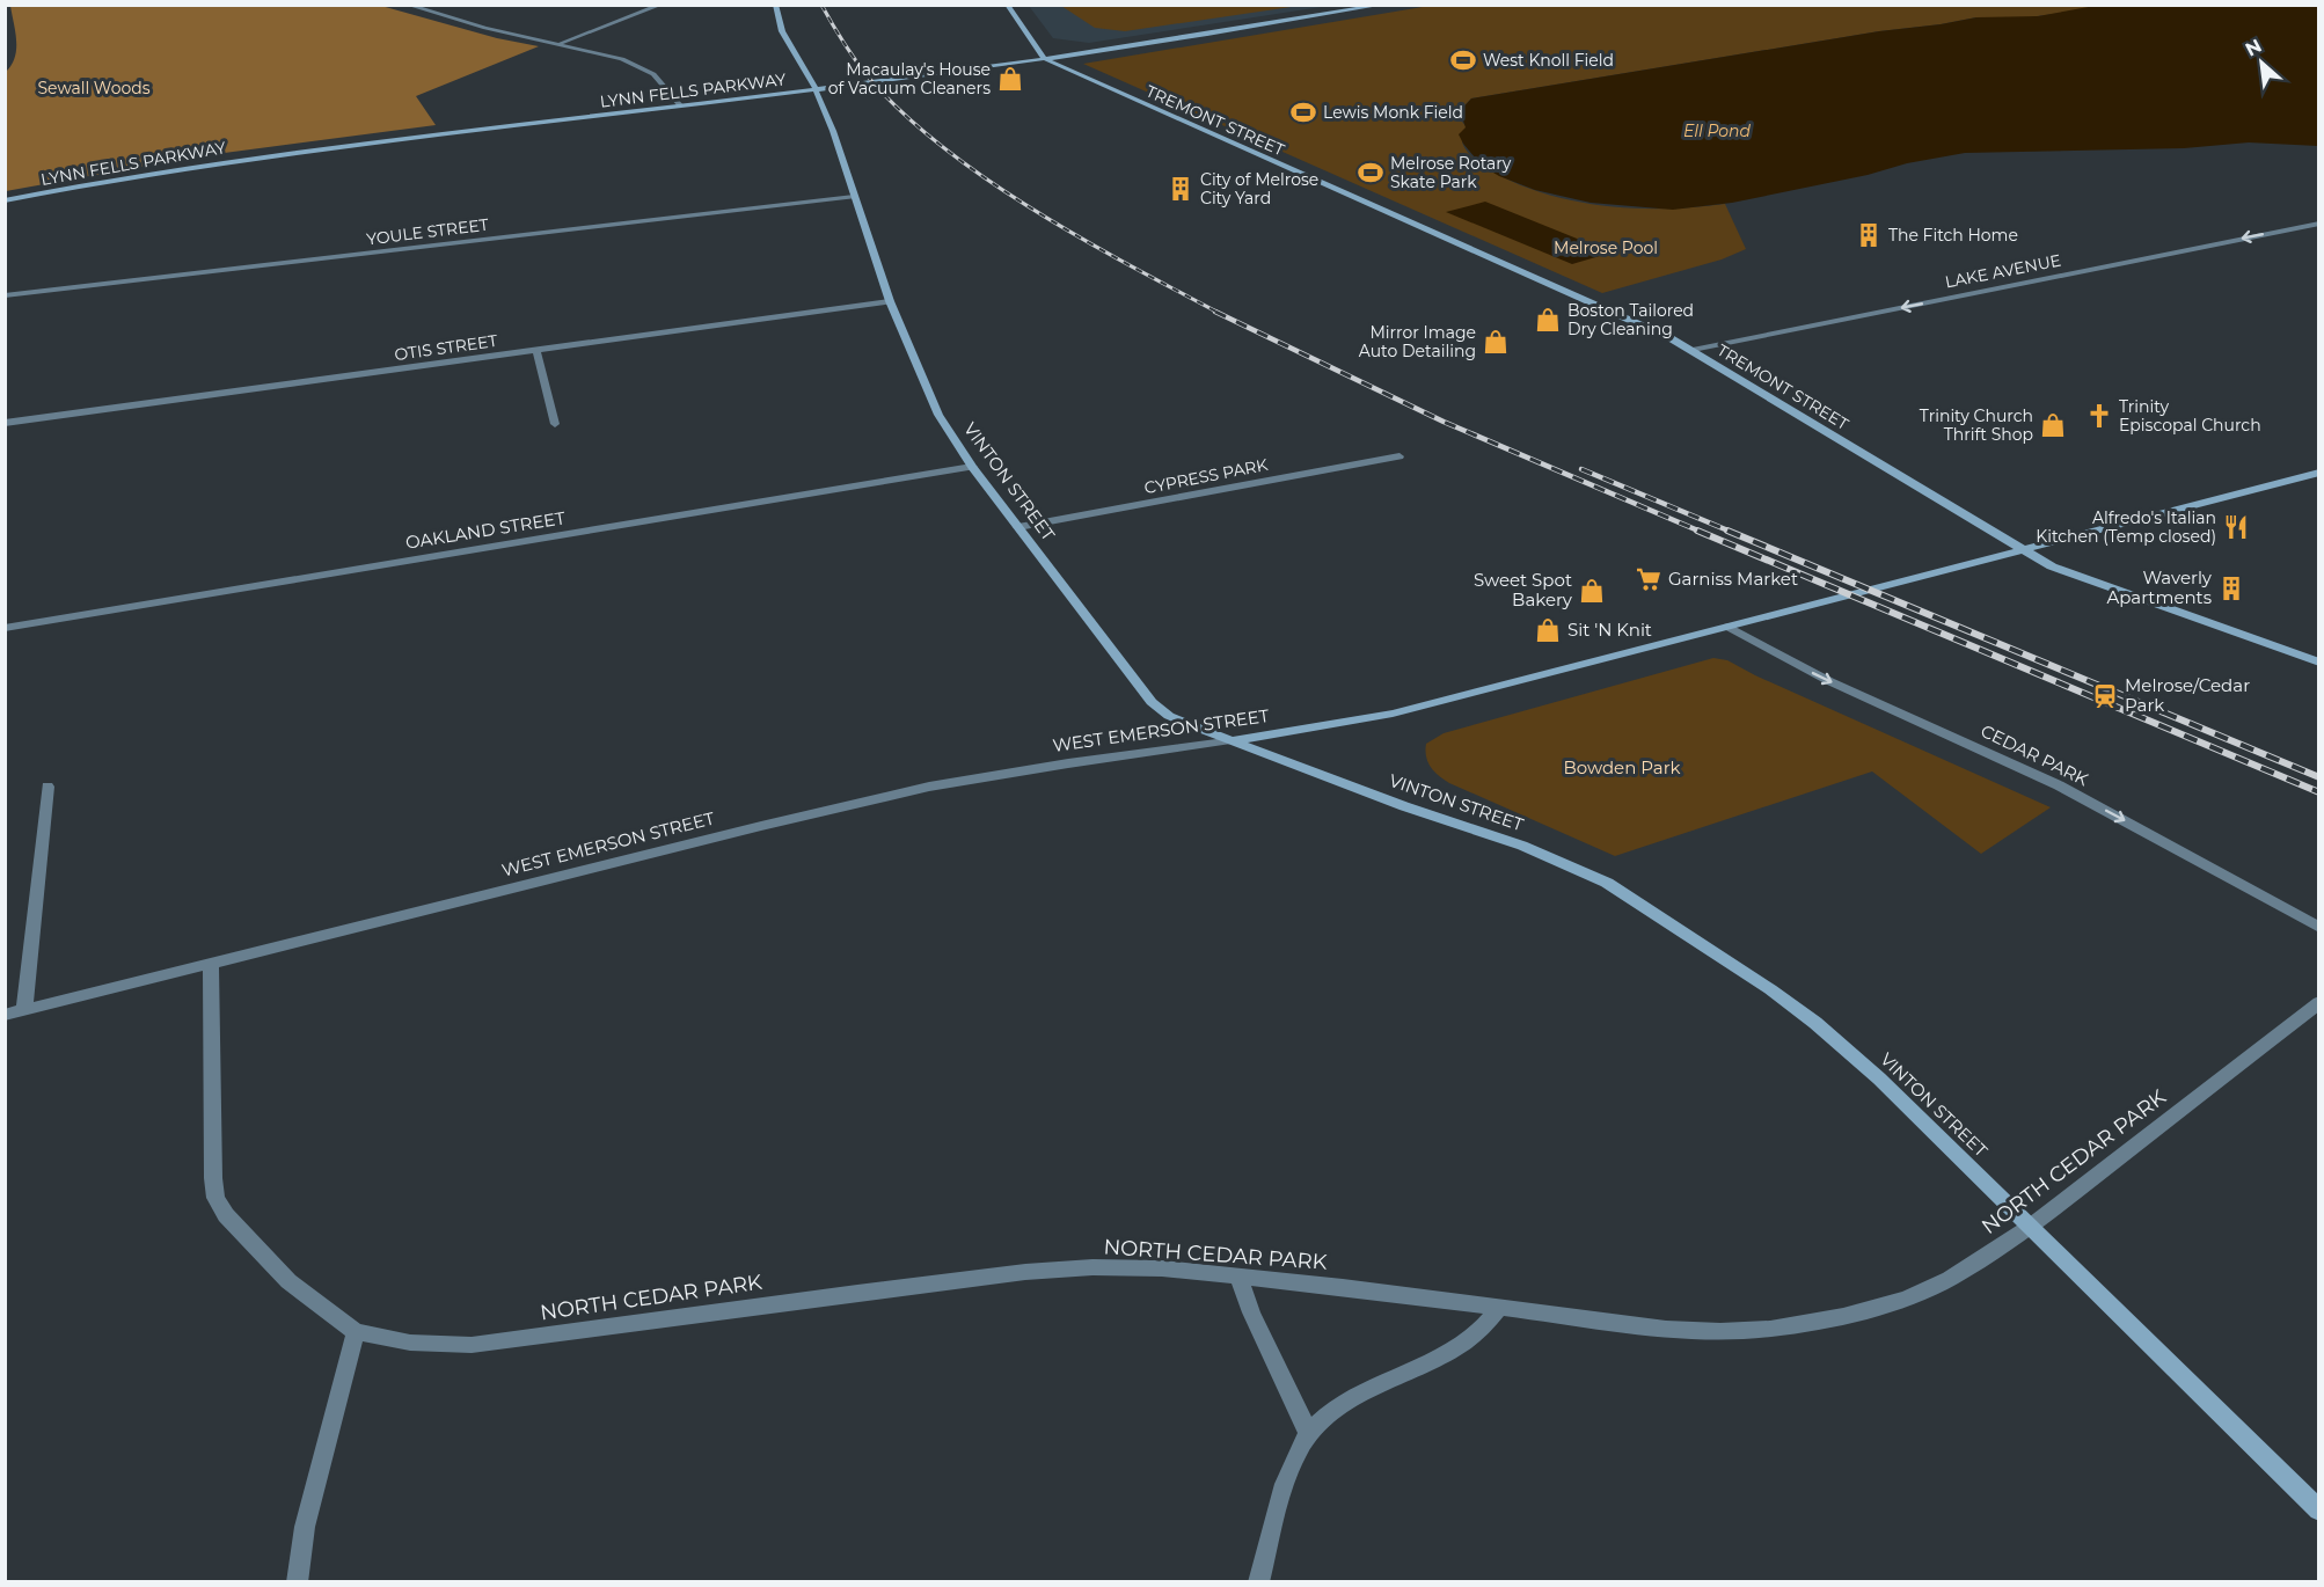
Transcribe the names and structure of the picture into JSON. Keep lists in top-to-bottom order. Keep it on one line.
{"streets":{"street":["LYNN FELLS PARKWAY","TREMONT STREET","YOULE STREET","LAKE AVENUE","OTIS STREET","CYPRESS PARK","VINTON STREET","OAKLAND STREET","WEST EMERSON STREET","CEDAR PARK","NORTH CEDAR PARK"]},"crossings":[["LYNN FELLS PARKWAY","TREMONT STREET"],["LYNN FELLS PARKWAY","VINTON STREET"],["TREMONT STREET","LAKE AVENUE"],["TREMONT STREET","WEST EMERSON STREET"],["YOULE STREET","VINTON STREET"],["OTIS STREET","VINTON STREET"],["CYPRESS PARK","VINTON STREET"],["VINTON STREET","OAKLAND STREET"],["VINTON STREET","WEST EMERSON STREET"],["VINTON STREET","NORTH CEDAR PARK"],["WEST EMERSON STREET","CEDAR PARK"],["WEST EMERSON STREET","NORTH CEDAR PARK"]],"one_way":["LAKE AVENUE","CEDAR PARK"],"water":["Ell Pond"],"parks":["Sewall Woods","Melrose Pool","Bowden Park"],"places":{"sports":["West Knoll Field","Lewis Monk Field","Melrose Rotary Skate Park"],"shop":["Macaulay's House of Vacuum Cleaners","Boston Tailored Dry Cleaning","Mirror Image Auto Detailing","Trinity Church Thrift Shop","Sweet Spot Bakery","Sit 'N Knit"],"building":["City of Melrose City Yard","The Fitch Home","Waverly Apartments"],"church":["Trinity Episcopal Church"],"restaurant":["Alfredo's Italian Kitchen (Temp closed)"],"supermarket":["Garniss Market"],"station":["Melrose/Cedar Park"]},"north":"top left"}
